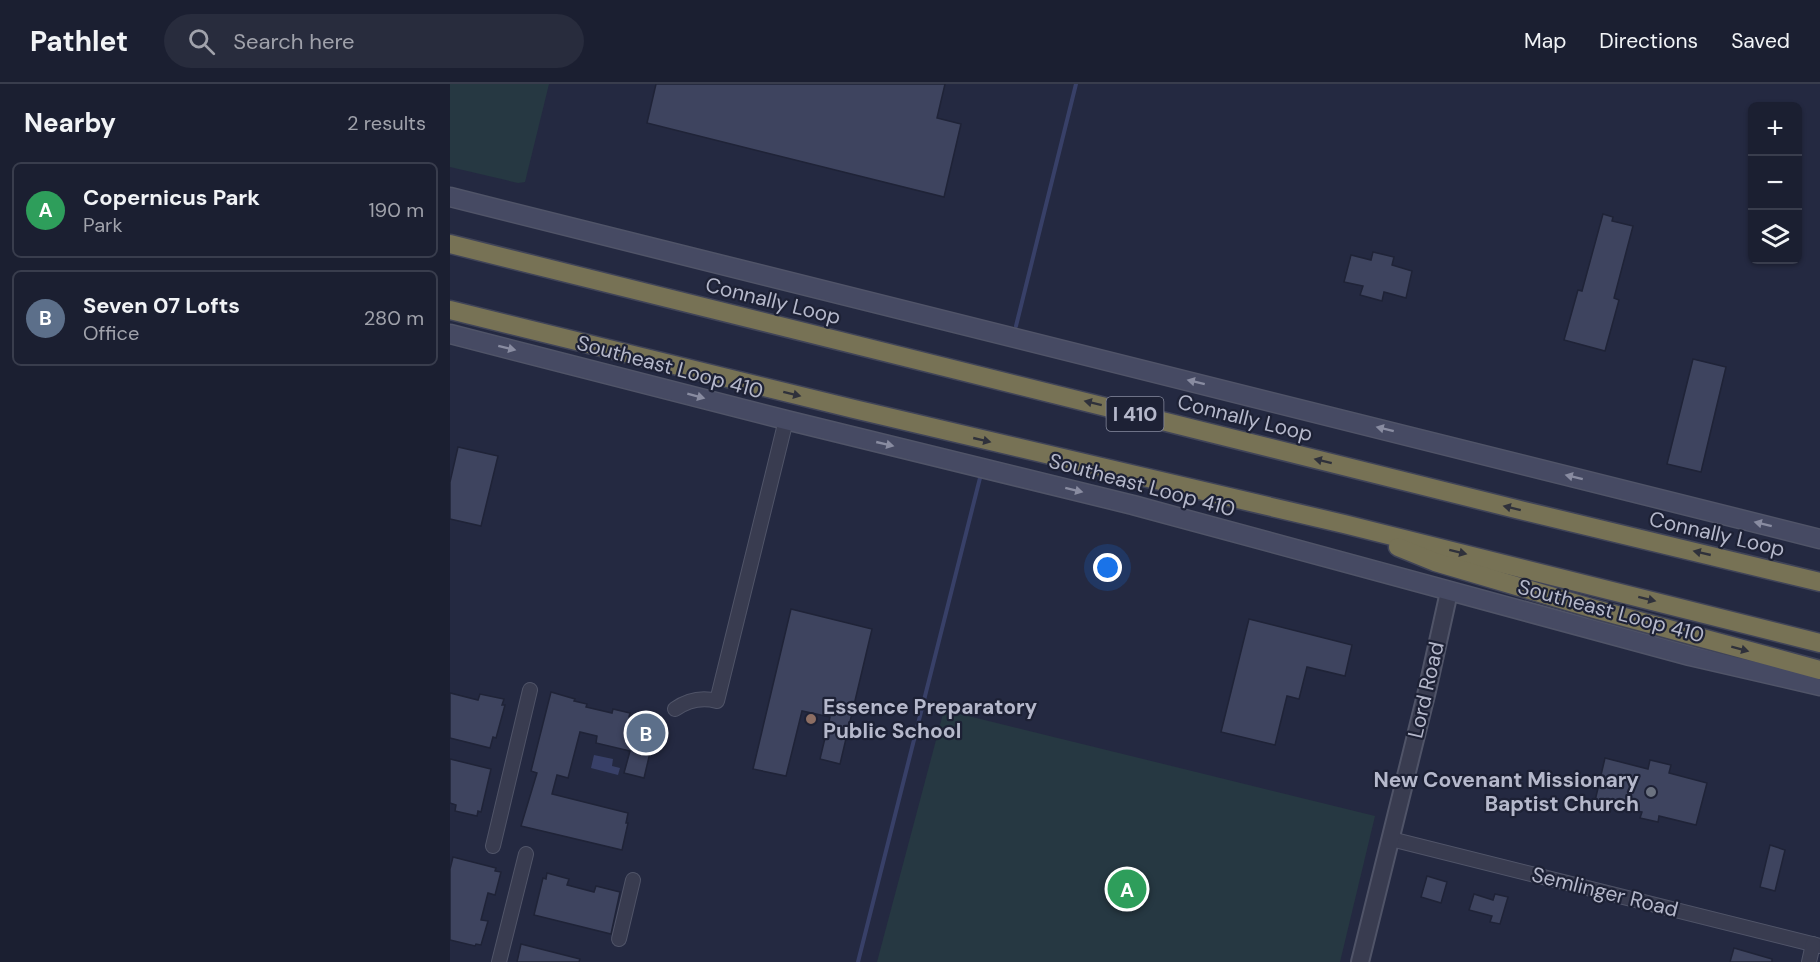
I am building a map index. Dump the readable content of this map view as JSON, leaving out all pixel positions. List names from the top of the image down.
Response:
{
  "streets": {
    "highway": ["Connally Loop", "I 410"],
    "main road": ["Southeast Loop 410"],
    "street": ["Lord Road", "Semlinger Road"]
  },
  "crossings": [
    ["Southeast Loop 410", "Lord Road"],
    ["Lord Road", "Semlinger Road"]
  ],
  "places": ["Essence Preparatory Public School", "New Covenant Missionary Baptist Church"],
  "page": {
    "header": "Pathlet",
    "search": "Search here",
    "nav": ["Map", "Directions", "Saved"],
    "heading": ["Nearby", "2 results"],
    "map_buttons": ["+", "−"],
    "list": [
      {
        "mark": "A",
        "name": "Copernicus Park",
        "note": "Park",
        "value": "190 m"
      },
      {
        "mark": "B",
        "name": "Seven 07 Lofts",
        "note": "Office",
        "value": "280 m"
      }
    ],
    "pins": ["B", "A"]
  }
}
